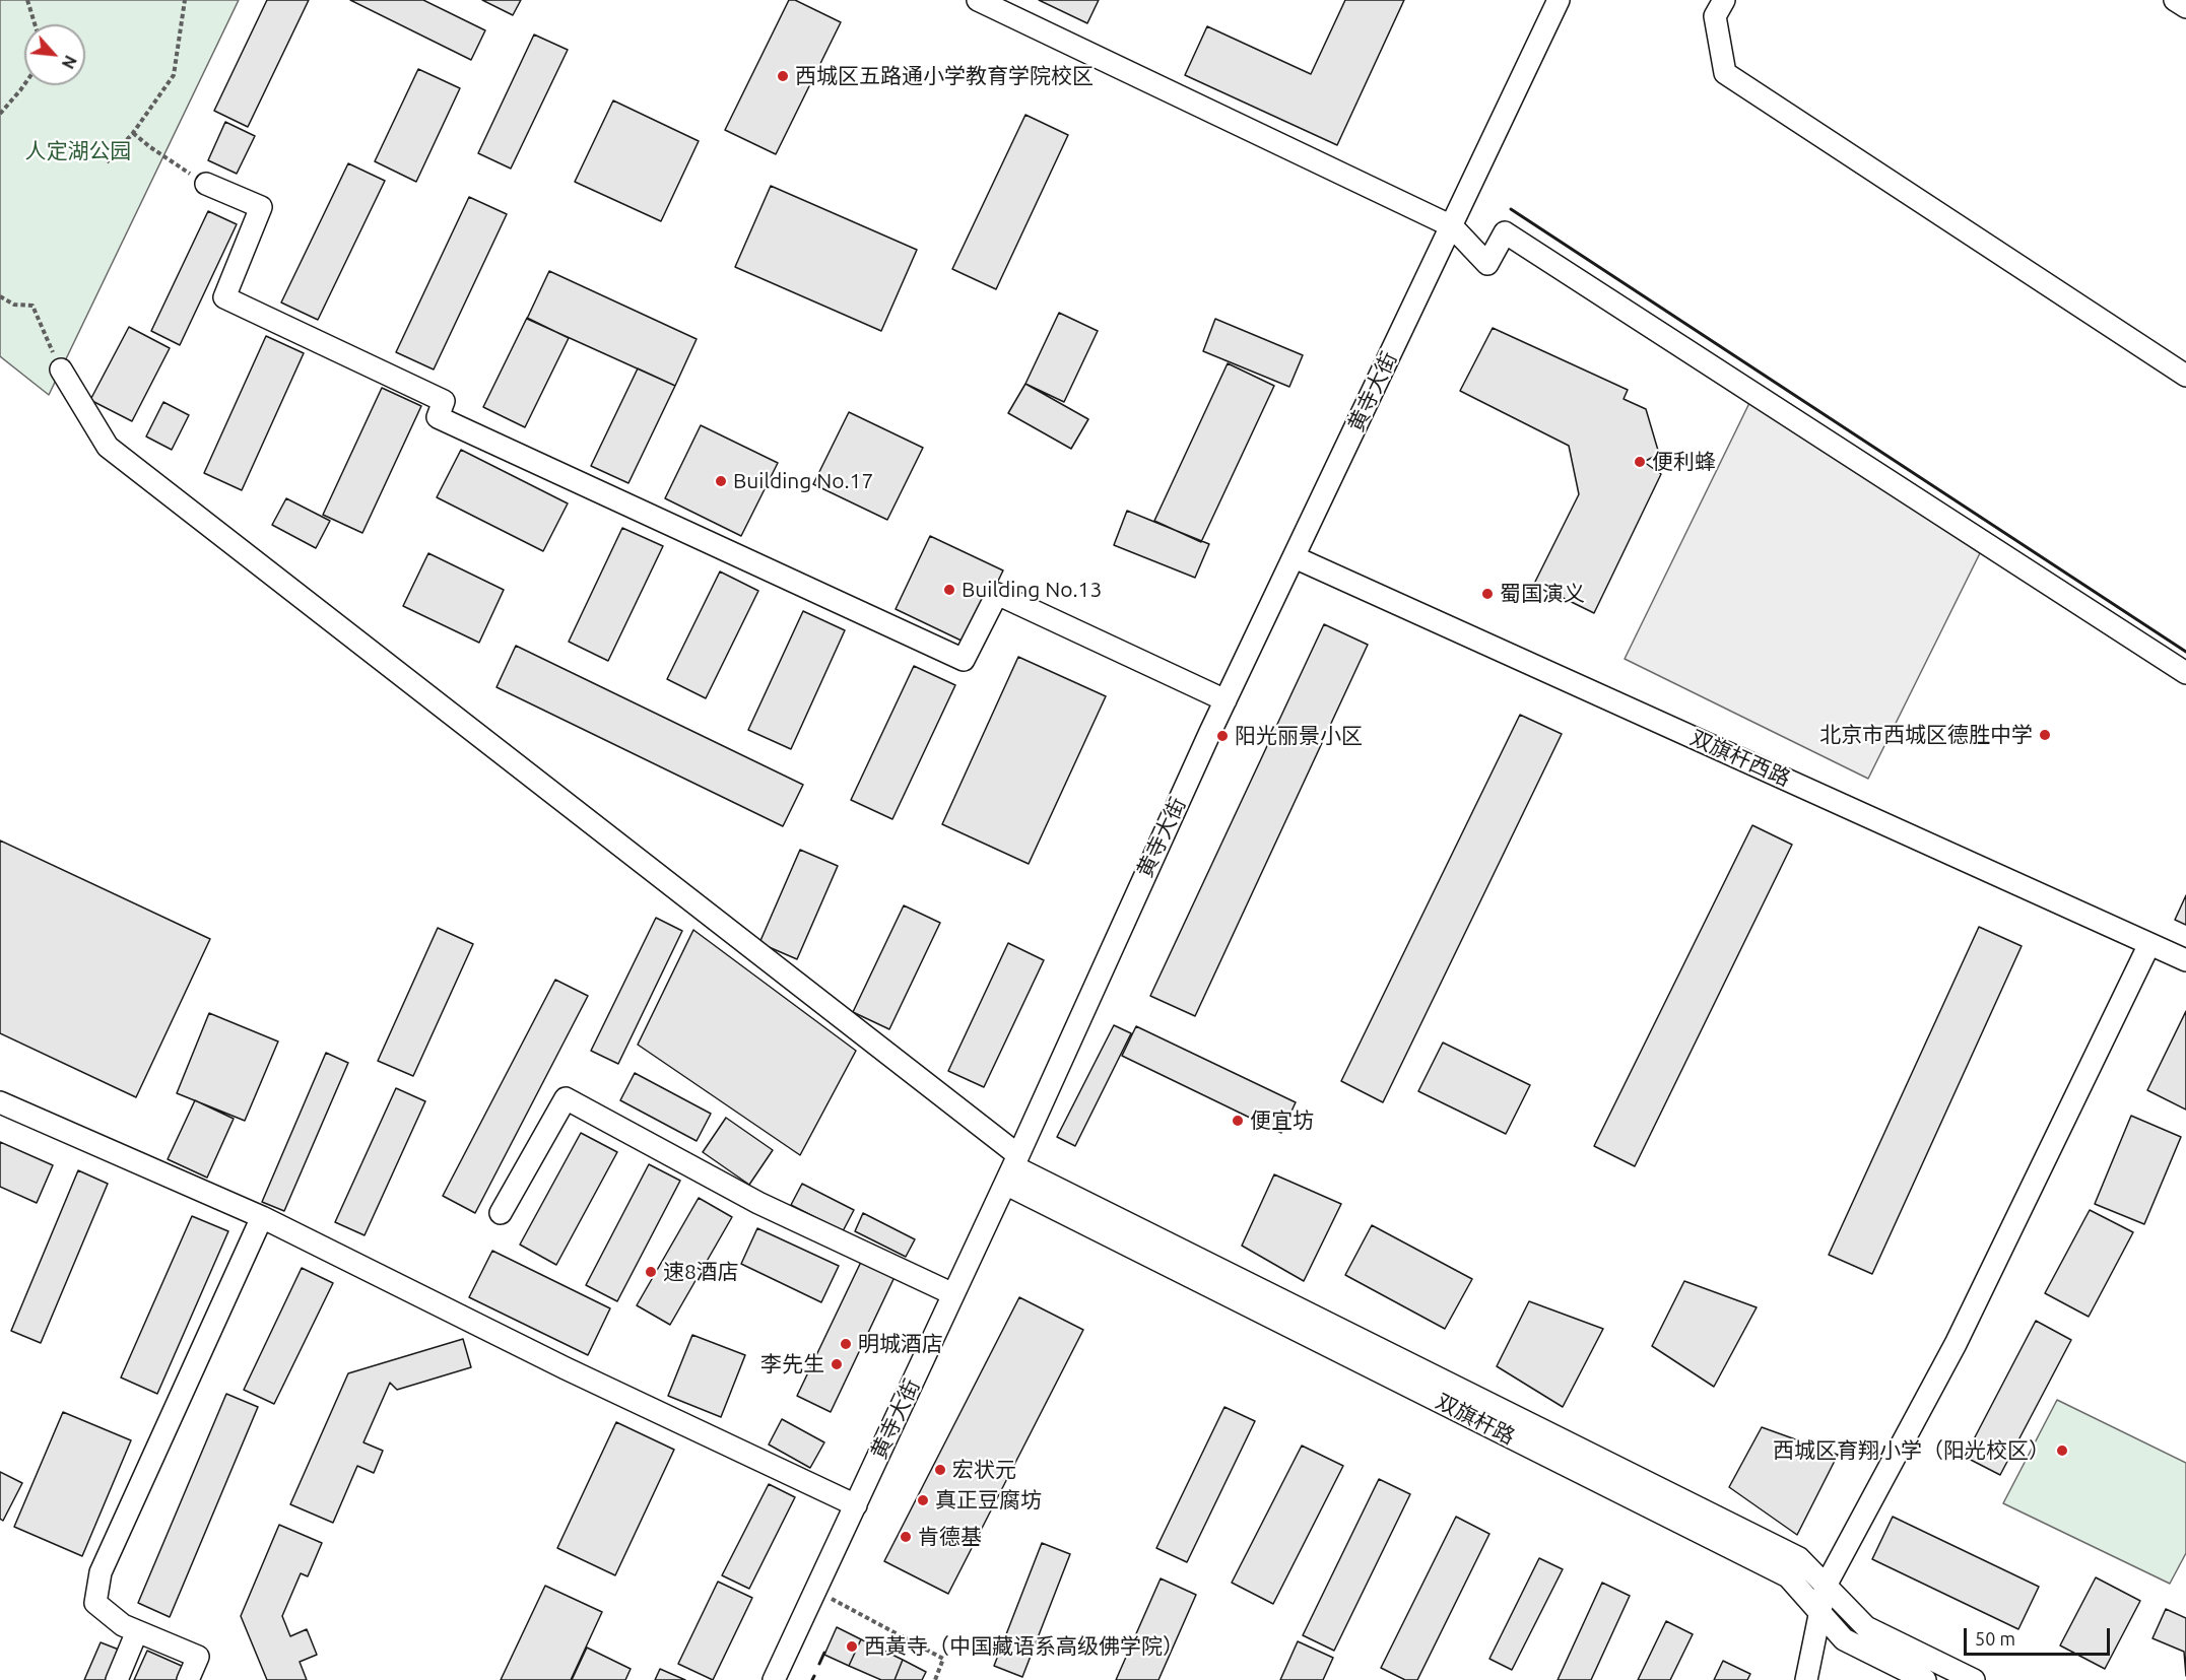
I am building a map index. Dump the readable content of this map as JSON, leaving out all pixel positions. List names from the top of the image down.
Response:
{
  "streets": {
    "street": ["黄寺大街", "双旗杆西路", "双旗杆路"]
  },
  "crossings": [
    ["黄寺大街", "双旗杆西路"],
    ["黄寺大街", "双旗杆路"]
  ],
  "parks": ["人定湖公园"],
  "places": [
    "西城区五路通小学教育学院校区",
    "便利蜂",
    "Building No.17",
    "Building No.13",
    "蜀国演义",
    "北京市西城区德胜中学",
    "阳光丽景小区",
    "便宜坊",
    "速8酒店",
    "明城酒店",
    "李先生",
    "西城区育翔小学（阳光校区）",
    "宏状元",
    "真正豆腐坊",
    "肯德基",
    "西黃寺（中国藏语系高级佛学院）"
  ],
  "scale_bar": "50 m",
  "north": "bottom right"
}
